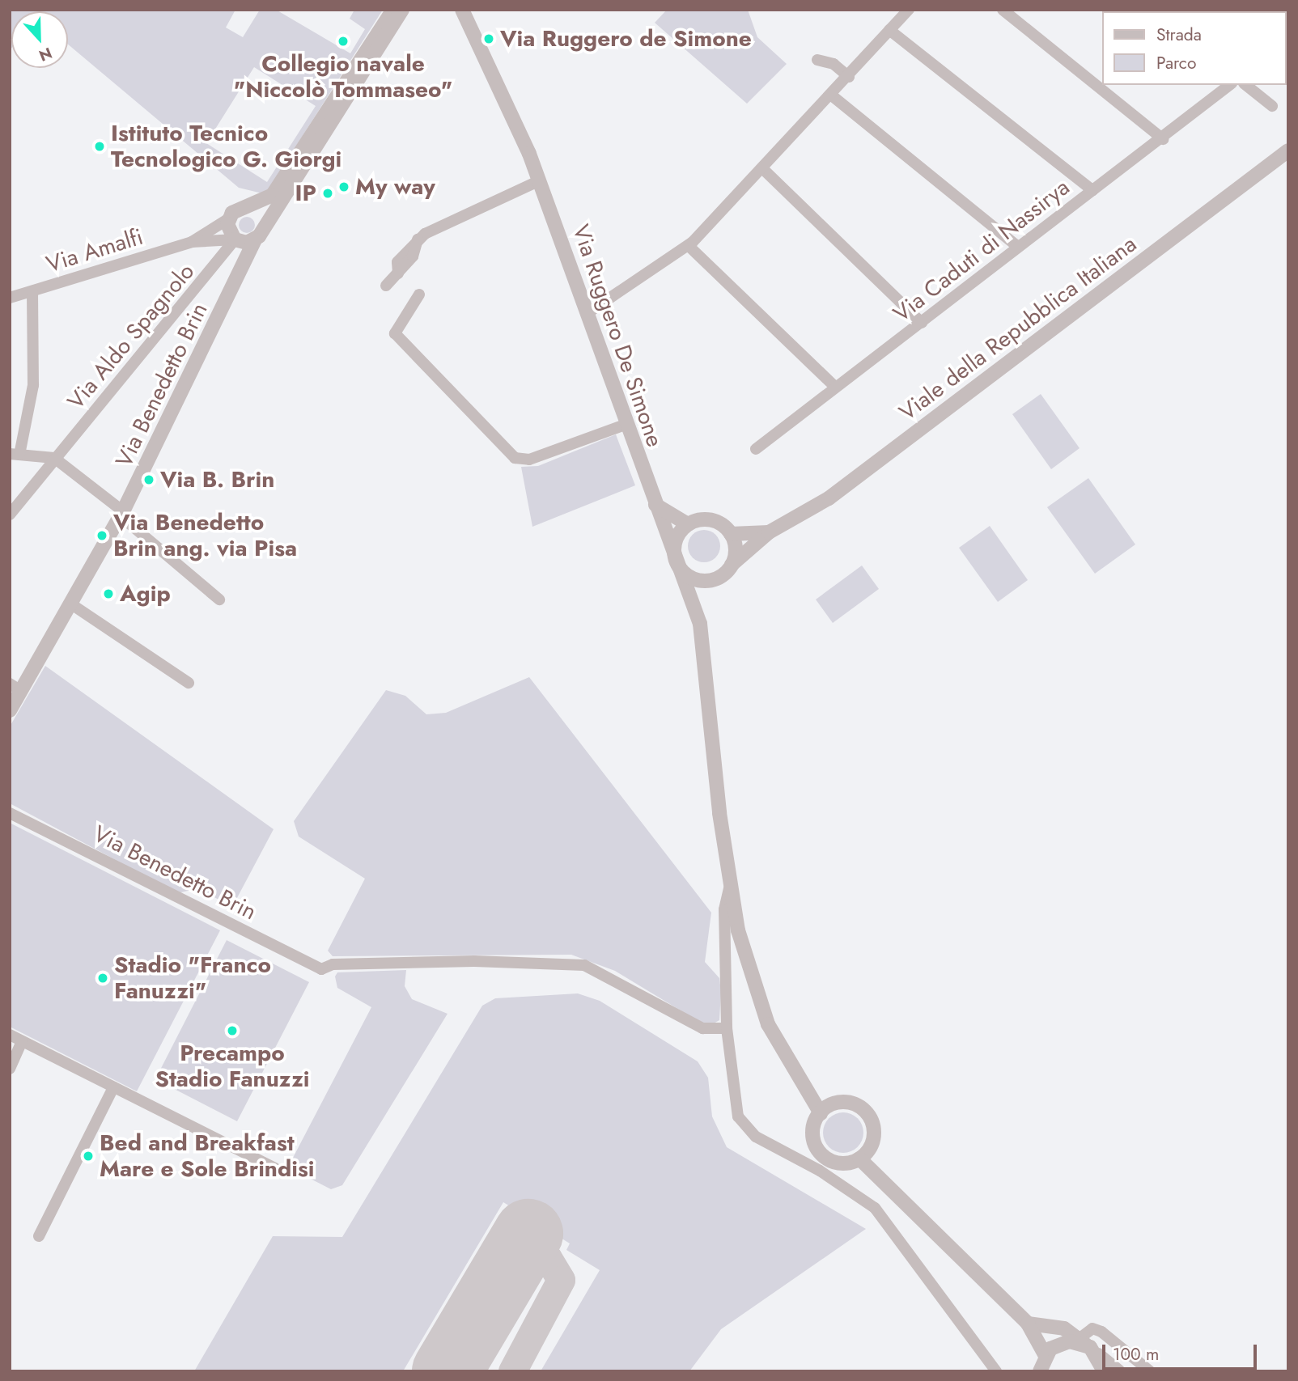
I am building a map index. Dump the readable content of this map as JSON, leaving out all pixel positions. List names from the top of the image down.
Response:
{
  "streets": {
    "street": [
      "Via Amalfi",
      "Via Caduti di Nassirya",
      "Viale della Repubblica Italiana",
      "Via Ruggero De Simone",
      "Via Aldo Spagnolo",
      "Via Benedetto Brin"
    ]
  },
  "crossings": [
    ["Via Amalfi", "Via Aldo Spagnolo"],
    ["Via Amalfi", "Via Benedetto Brin"],
    ["Viale della Repubblica Italiana", "Via Ruggero De Simone"],
    ["Via Aldo Spagnolo", "Via Benedetto Brin"]
  ],
  "places": [
    "Via Ruggero de Simone",
    "Collegio navale \"Niccolò Tommaseo\"",
    "Istituto Tecnico Tecnologico G. Giorgi",
    "My way",
    "IP",
    "Via B. Brin",
    "Via Benedetto Brin ang. via Pisa",
    "Agip",
    "Stadio \"Franco Fanuzzi\"",
    "Precampo Stadio Fanuzzi",
    "Bed and Breakfast Mare e Sole Brindisi"
  ],
  "legend": ["Strada", "Parco"],
  "scale_bar": "100 m",
  "north": "bottom"
}
